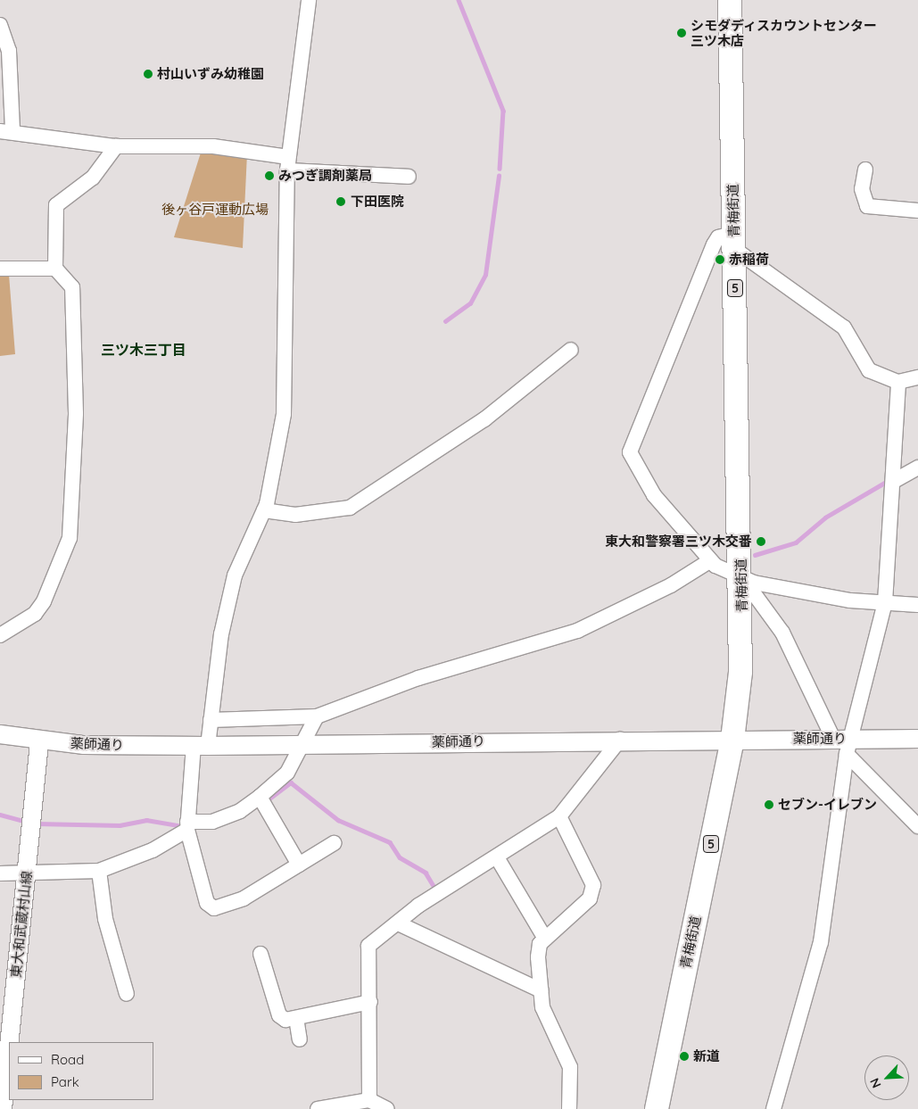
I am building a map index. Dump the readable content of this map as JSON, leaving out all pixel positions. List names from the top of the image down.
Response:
{
  "streets": {
    "main road": ["青梅街道", "5"],
    "street": ["薬師通り", "東大和武蔵村山線"]
  },
  "crossings": [
    ["青梅街道", "薬師通り"],
    ["薬師通り", "東大和武蔵村山線"]
  ],
  "districts": ["三ツ木三丁目"],
  "parks": ["後ヶ谷戸運動広場"],
  "places": [
    "シモダディスカウントセンター 三ツ木店",
    "村山いずみ幼稚園",
    "みつぎ調剤薬局",
    "下田医院",
    "赤稲荷",
    "東大和警察署三ツ木交番",
    "セブン-イレブン",
    "新道"
  ],
  "legend": ["Road", "Park"],
  "north": "bottom left"
}
